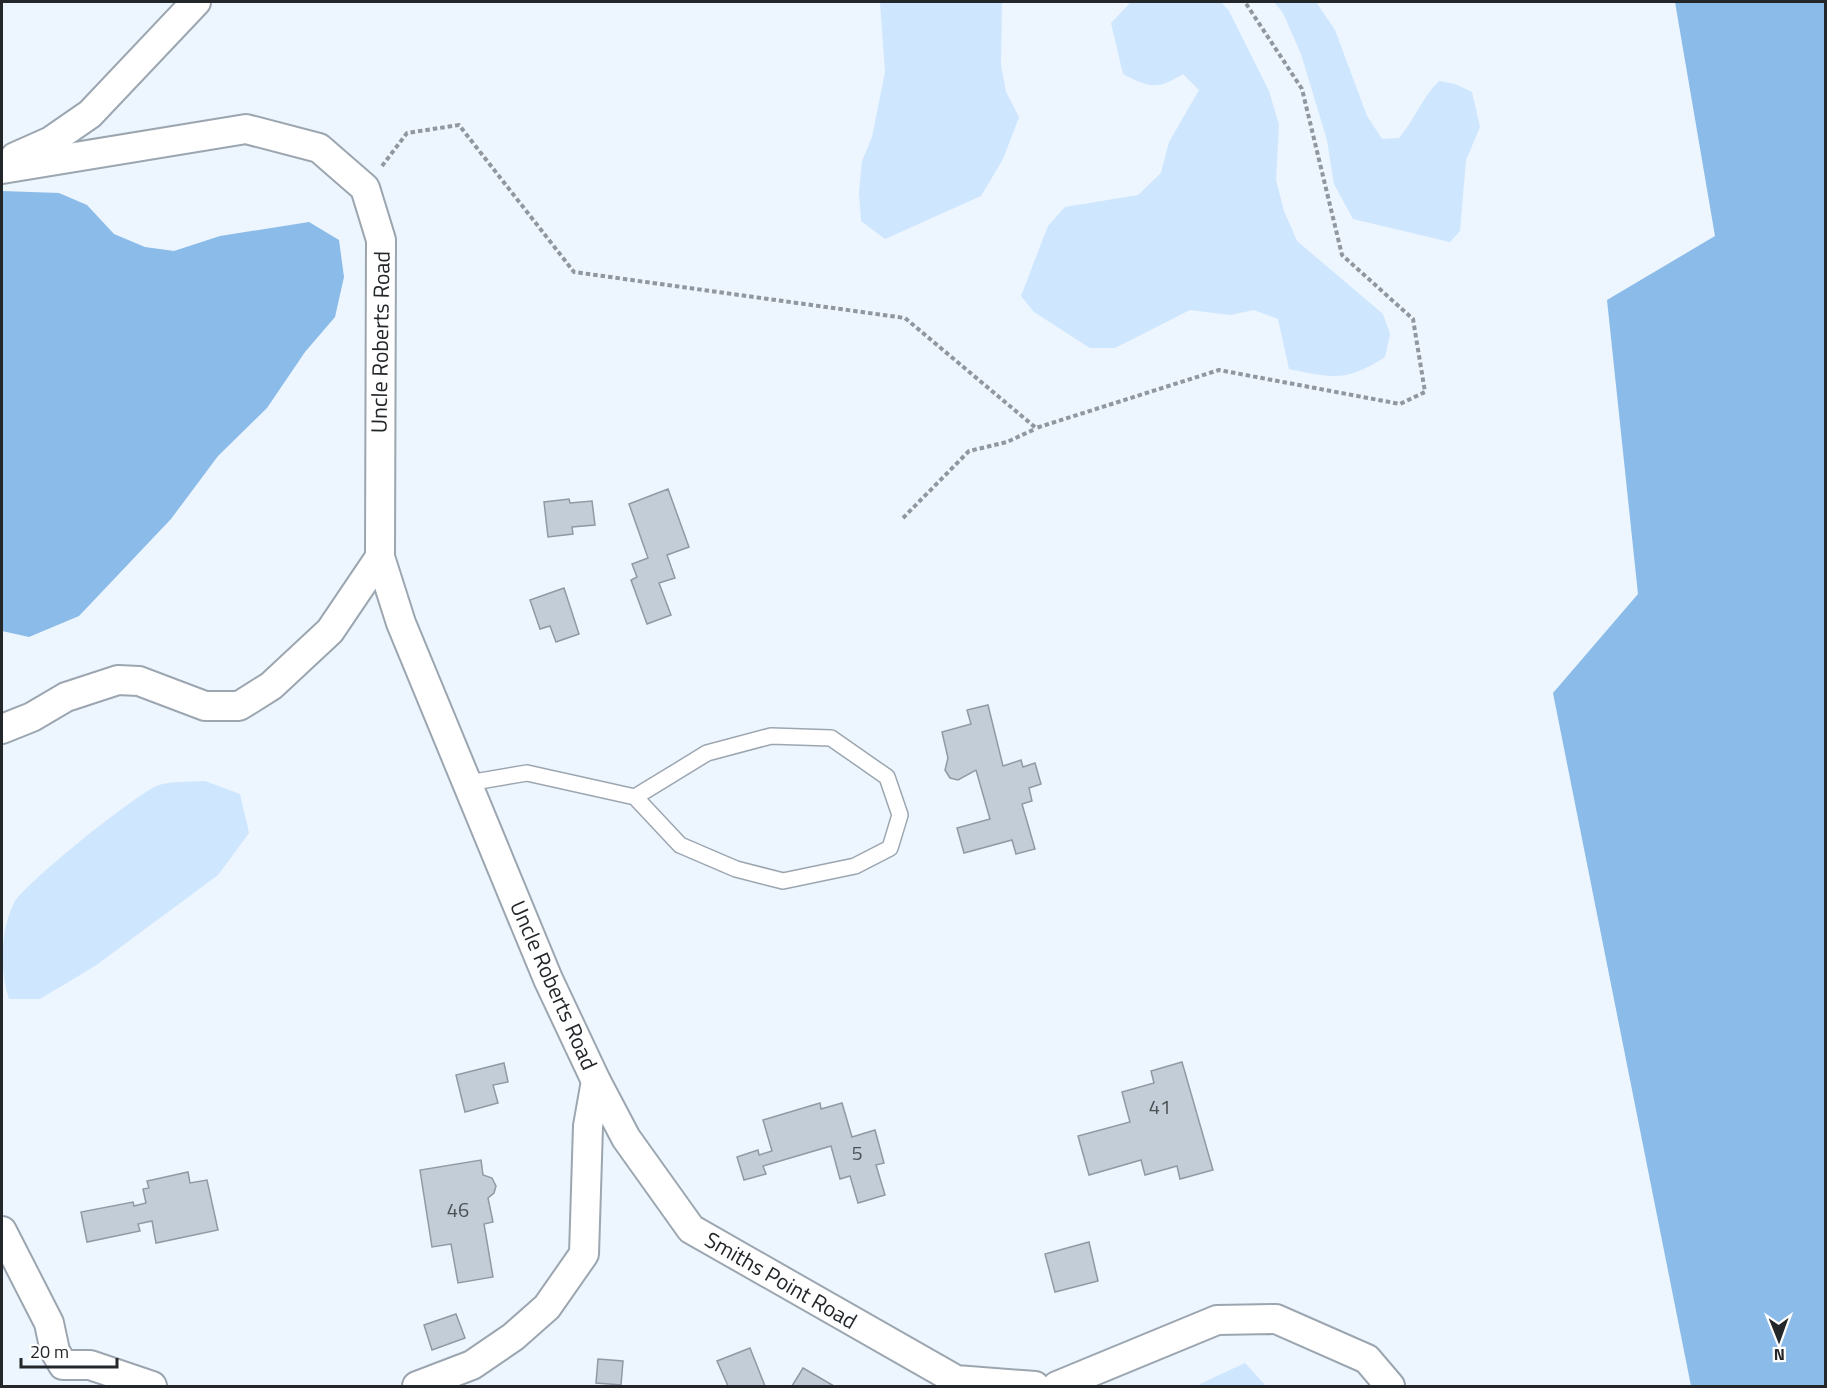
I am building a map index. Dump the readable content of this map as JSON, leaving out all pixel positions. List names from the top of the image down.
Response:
{
  "streets": {
    "street": ["Uncle Roberts Road", "Smiths Point Road"]
  },
  "crossings": [
    ["Uncle Roberts Road", "Smiths Point Road"]
  ],
  "house_numbers": ["41", "5", "46"],
  "scale_bar": "20 m",
  "north": "bottom"
}
